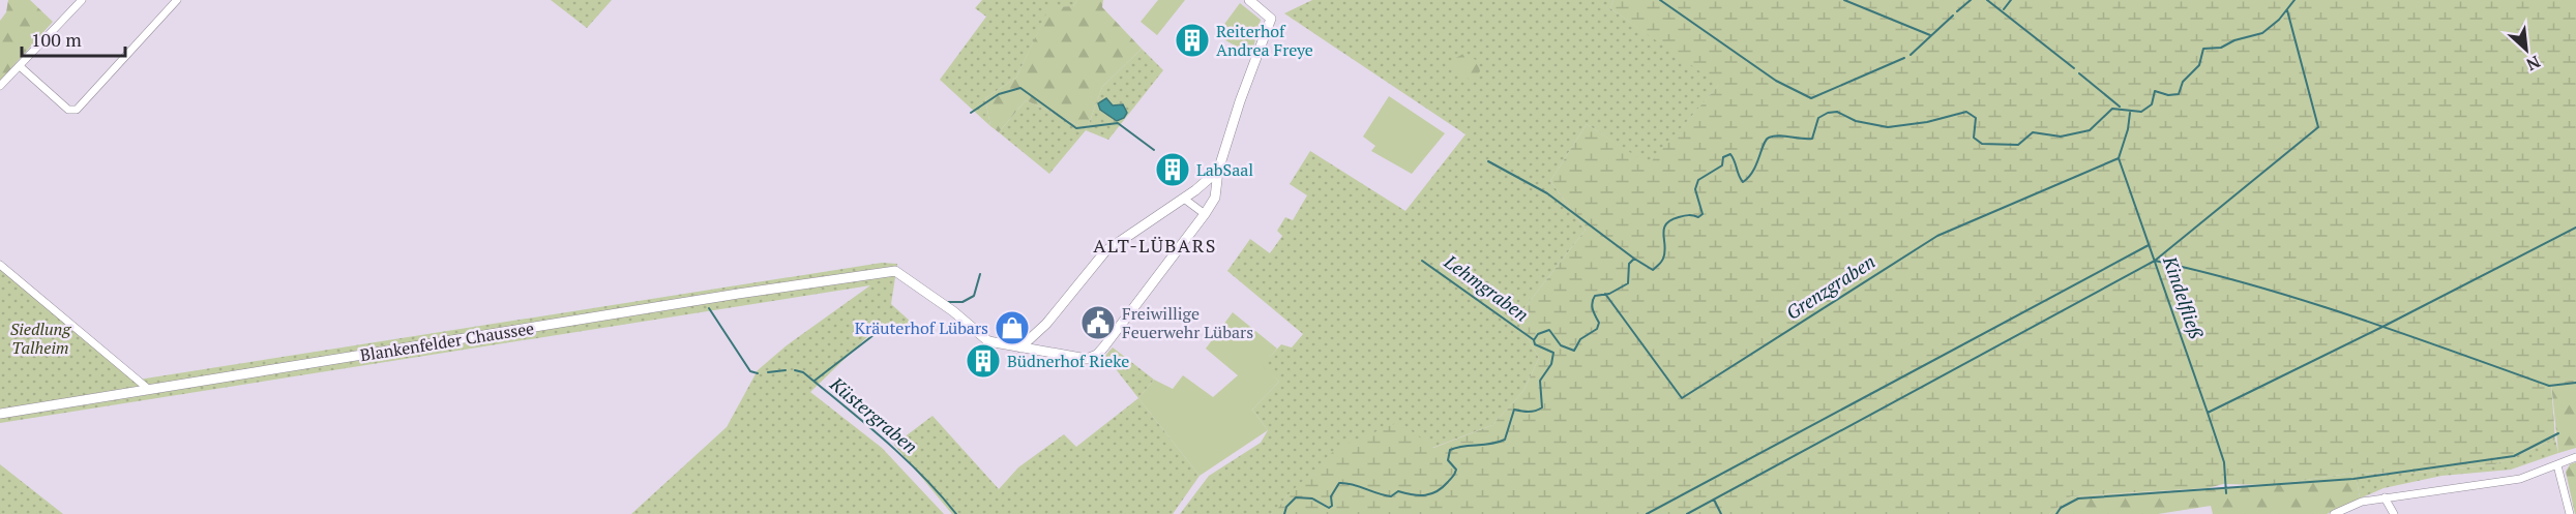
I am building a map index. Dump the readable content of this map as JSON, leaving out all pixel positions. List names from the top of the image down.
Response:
{
  "streets": {
    "street": ["Blankenfelder Chaussee"]
  },
  "districts": ["ALT-LÜBARS"],
  "water": [
    "Grenzgraben",
    "Lehmgraben",
    "Kindelfließ",
    "Küstergraben"
  ],
  "parks": ["Siedlung Talheim"],
  "places": {
    "building": ["Reiterhof Andrea Freye", "LabSaal", "Büdnerhof Rieke"],
    "public building": ["Freiwillige Feuerwehr Lübars"],
    "shop": ["Kräuterhof Lübars"]
  },
  "scale_bar": "100 m",
  "north": "bottom right"
}
